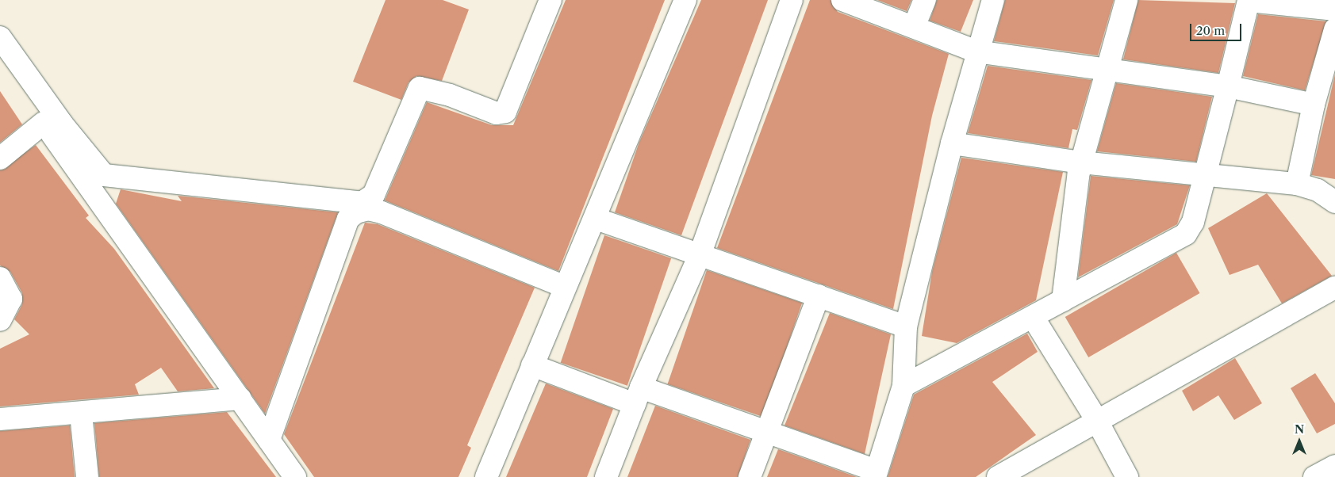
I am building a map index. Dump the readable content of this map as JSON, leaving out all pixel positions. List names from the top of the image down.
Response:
{
  "scale_bar": "20 m",
  "north": "top"
}
